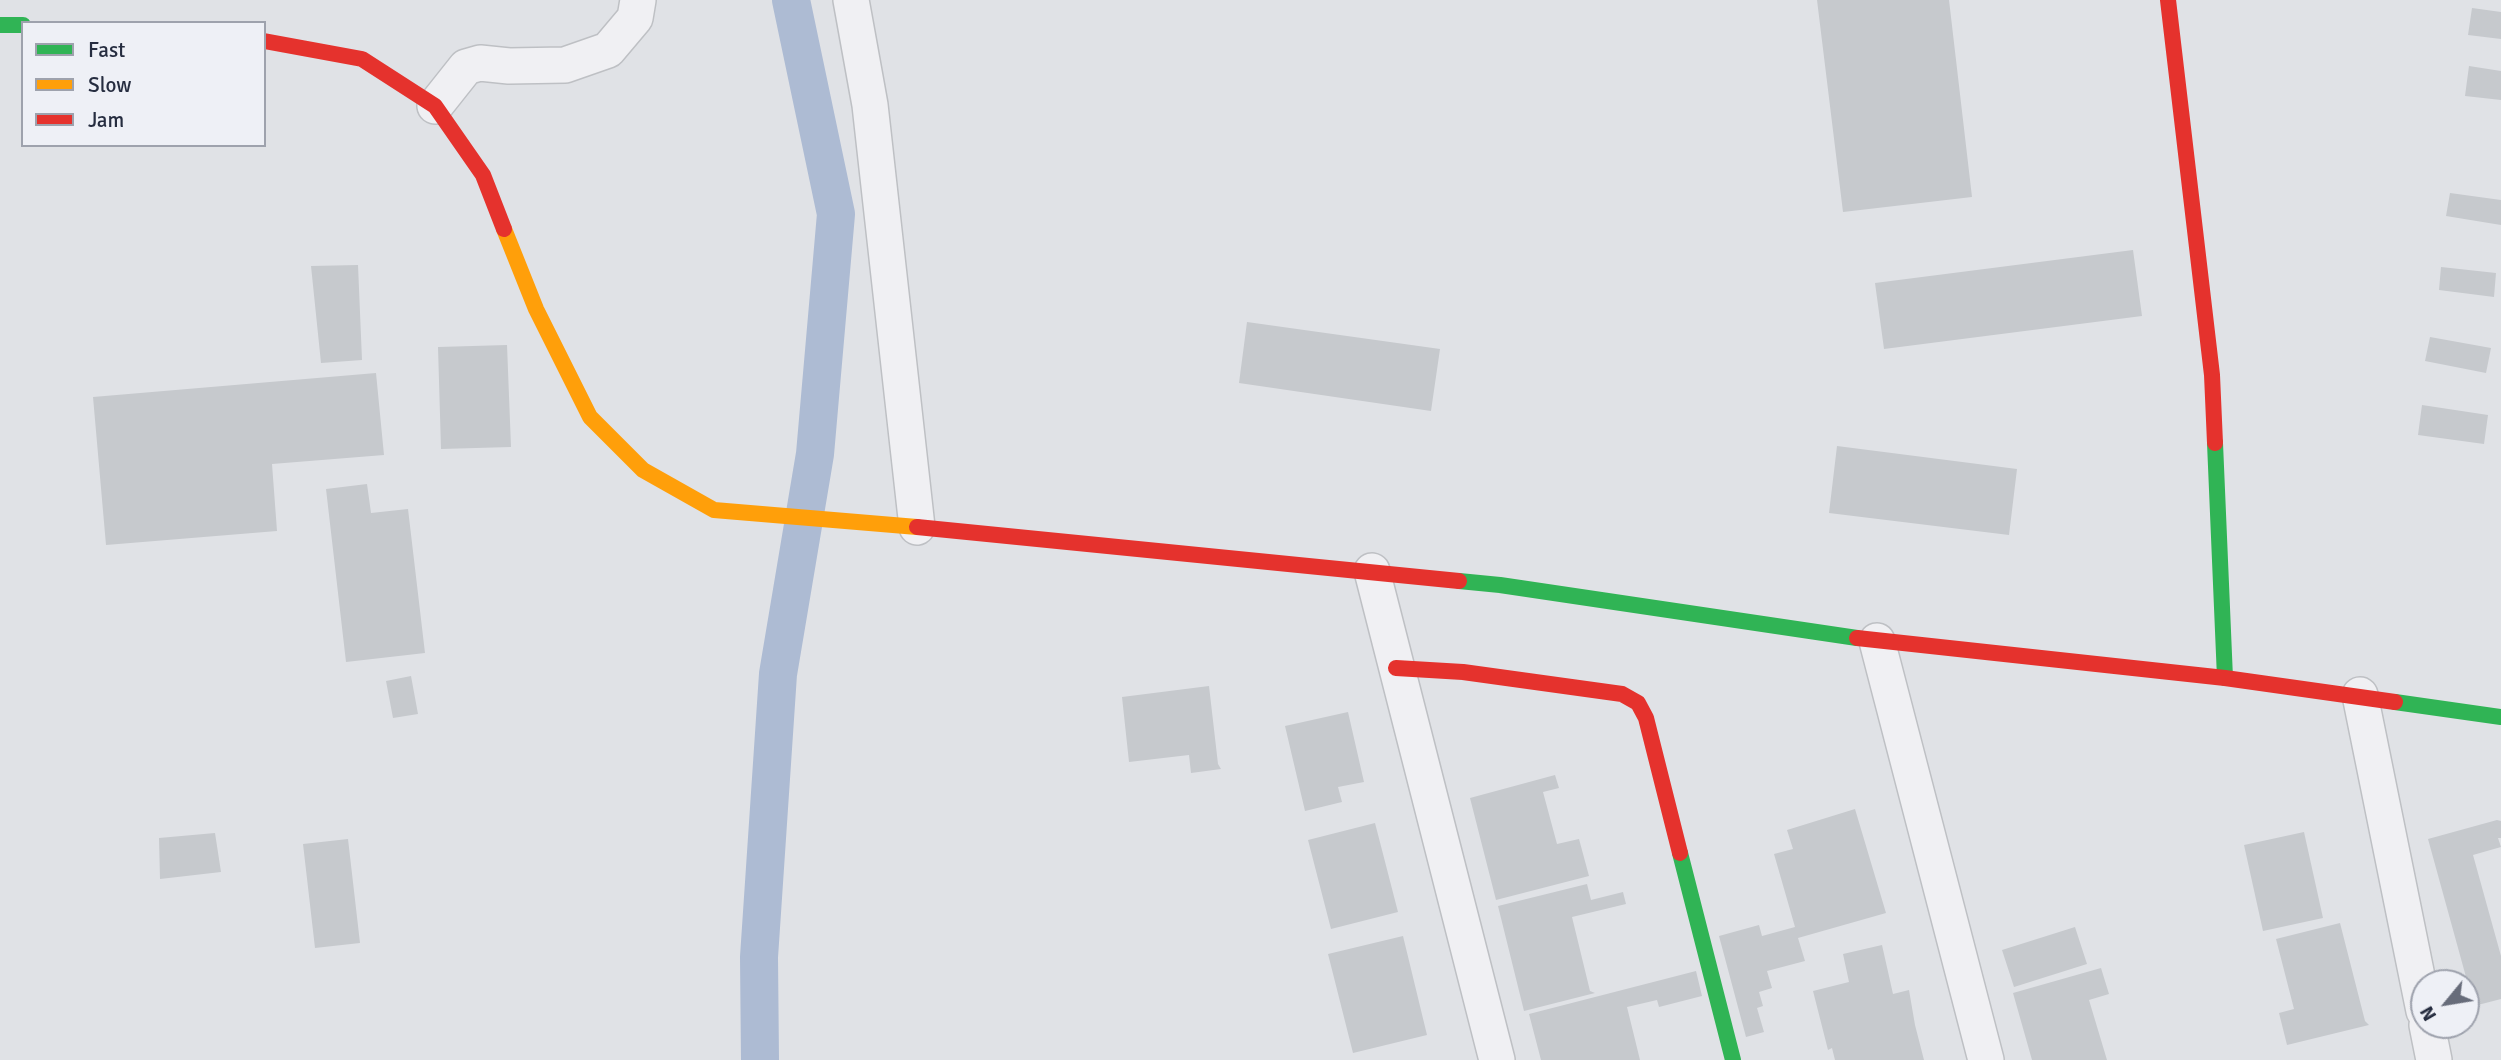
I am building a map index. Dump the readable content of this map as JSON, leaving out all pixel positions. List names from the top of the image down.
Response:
{
  "legend": ["Fast", "Slow", "Jam"],
  "north": "bottom left"
}
